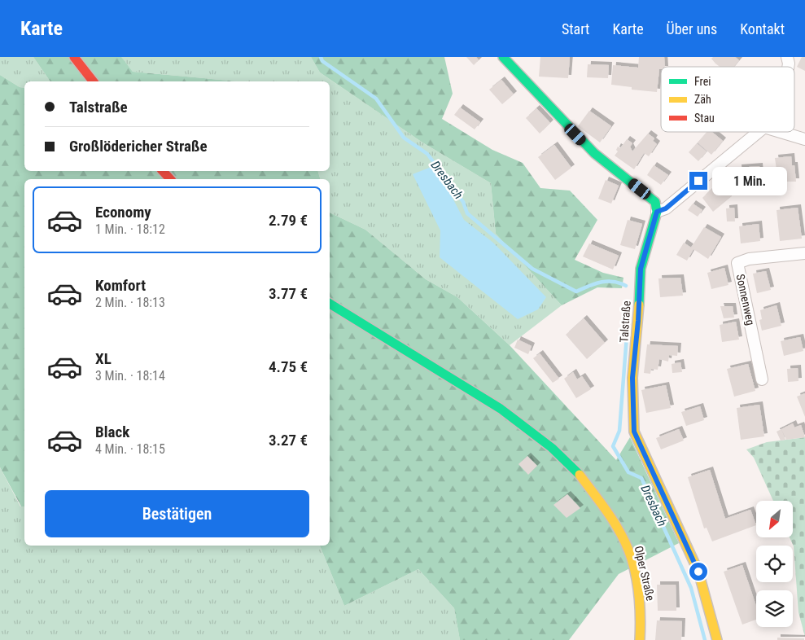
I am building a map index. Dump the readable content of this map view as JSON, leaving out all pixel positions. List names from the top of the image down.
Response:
{
  "streets": {
    "street": ["Sonnenweg", "Talstraße", "Olper Straße"]
  },
  "water": ["Dresbach"],
  "legend": ["Frei", "Zäh", "Stau"],
  "north": "bottom left",
  "page": {
    "header": "Karte",
    "nav": [
      "Start",
      "Karte",
      "Über uns",
      "Kontakt"
    ],
    "banner": ["Talstraße", "Großlödericher Straße"],
    "bubble": "1 Min.",
    "list": [
      {
        "name": "Economy",
        "note": "1 Min. · 18:12",
        "value": "2.79 €"
      },
      {
        "name": "Komfort",
        "note": "2 Min. · 18:13",
        "value": "3.77 €"
      },
      {
        "name": "XL",
        "note": "3 Min. · 18:14",
        "value": "4.75 €"
      },
      {
        "name": "Black",
        "note": "4 Min. · 18:15",
        "value": "3.27 €"
      }
    ],
    "buttons": "Bestätigen"
  }
}
